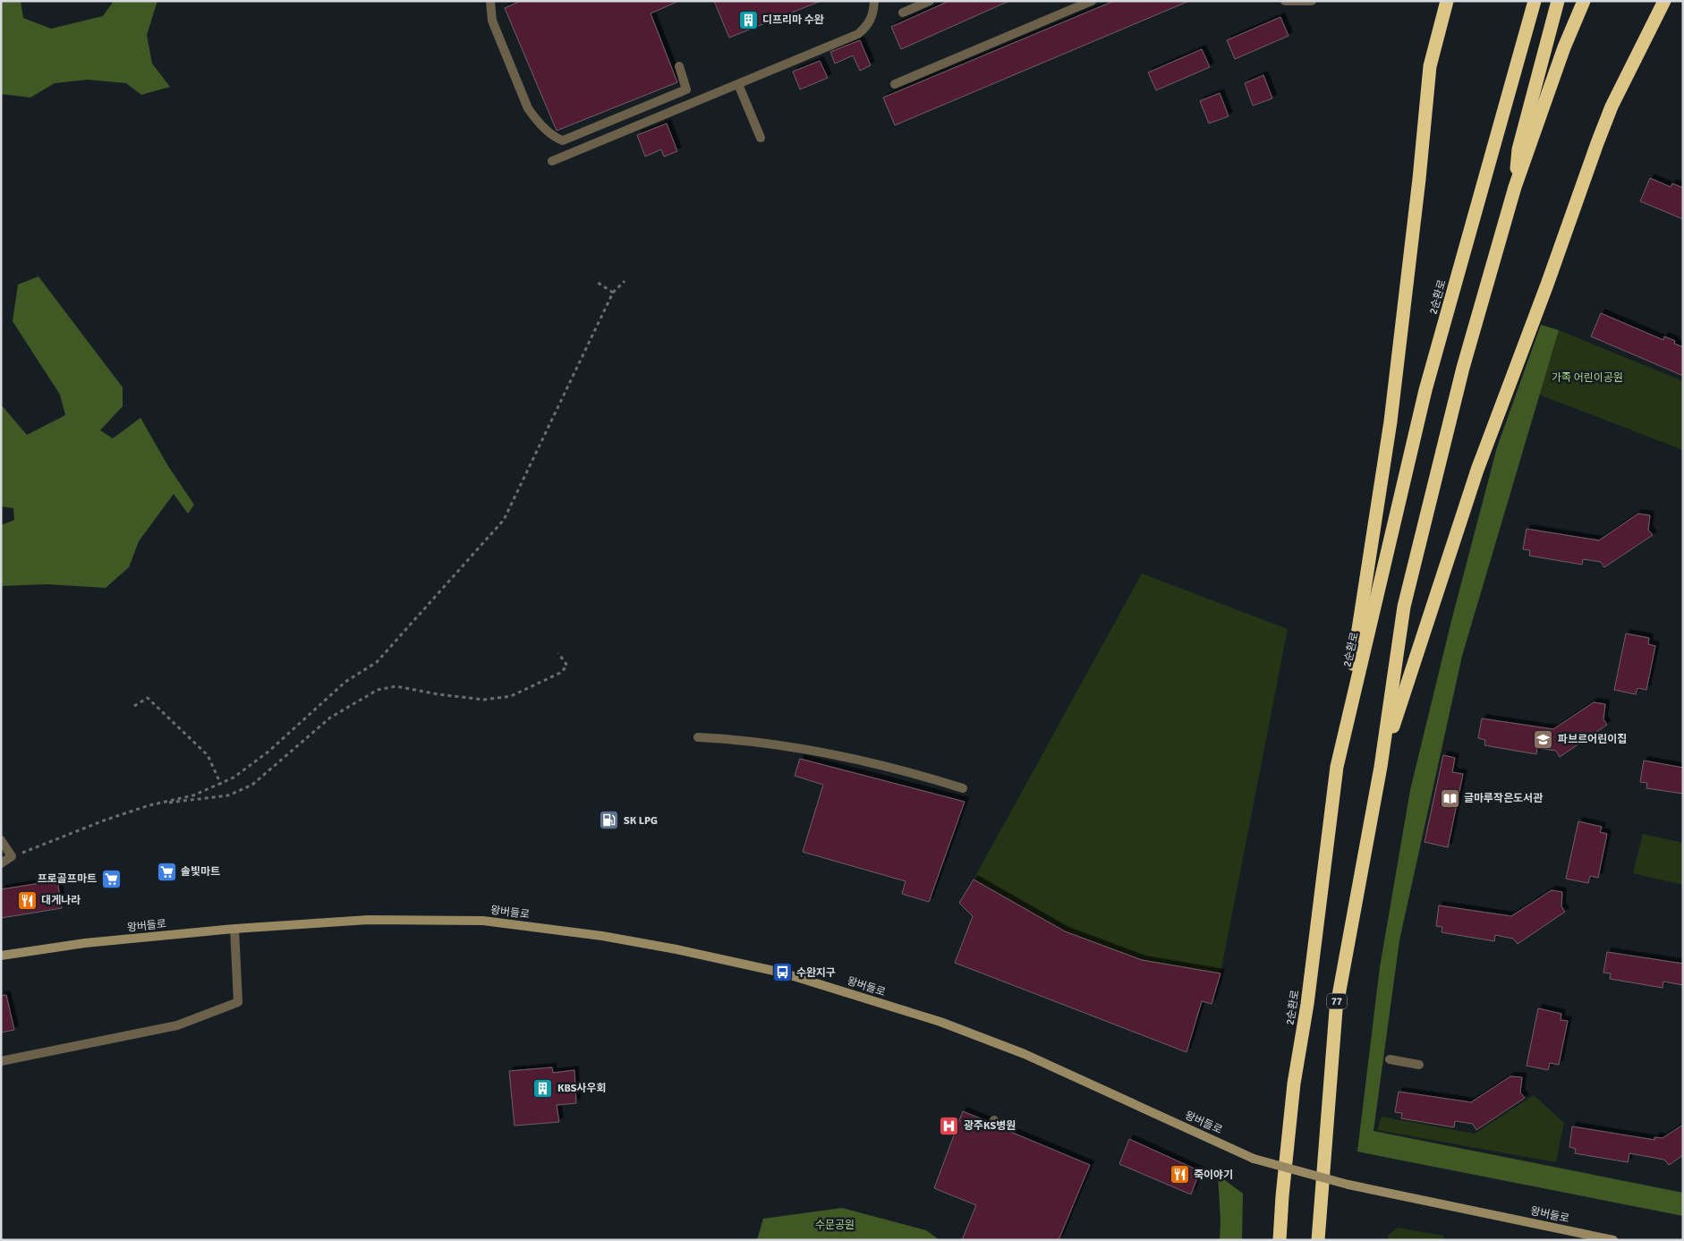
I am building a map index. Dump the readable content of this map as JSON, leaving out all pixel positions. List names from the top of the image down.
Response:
{
  "streets": {
    "highway": ["2순환로", "77"],
    "main road": ["왕버들로"]
  },
  "parks": ["가족 어린이공원", "수문공원"],
  "places": {
    "building": ["디프리마 수완", "KBS사우회"],
    "school or university": ["파브르어린이집"],
    "library": ["글마루작은도서관"],
    "fuel station": ["SK LPG"],
    "supermarket": ["솔빛마트", "프로골프마트"],
    "restaurant": ["대게나라", "죽이야기"],
    "bus stop": ["수완지구"],
    "hospital": ["광주KS병원"]
  }
}
